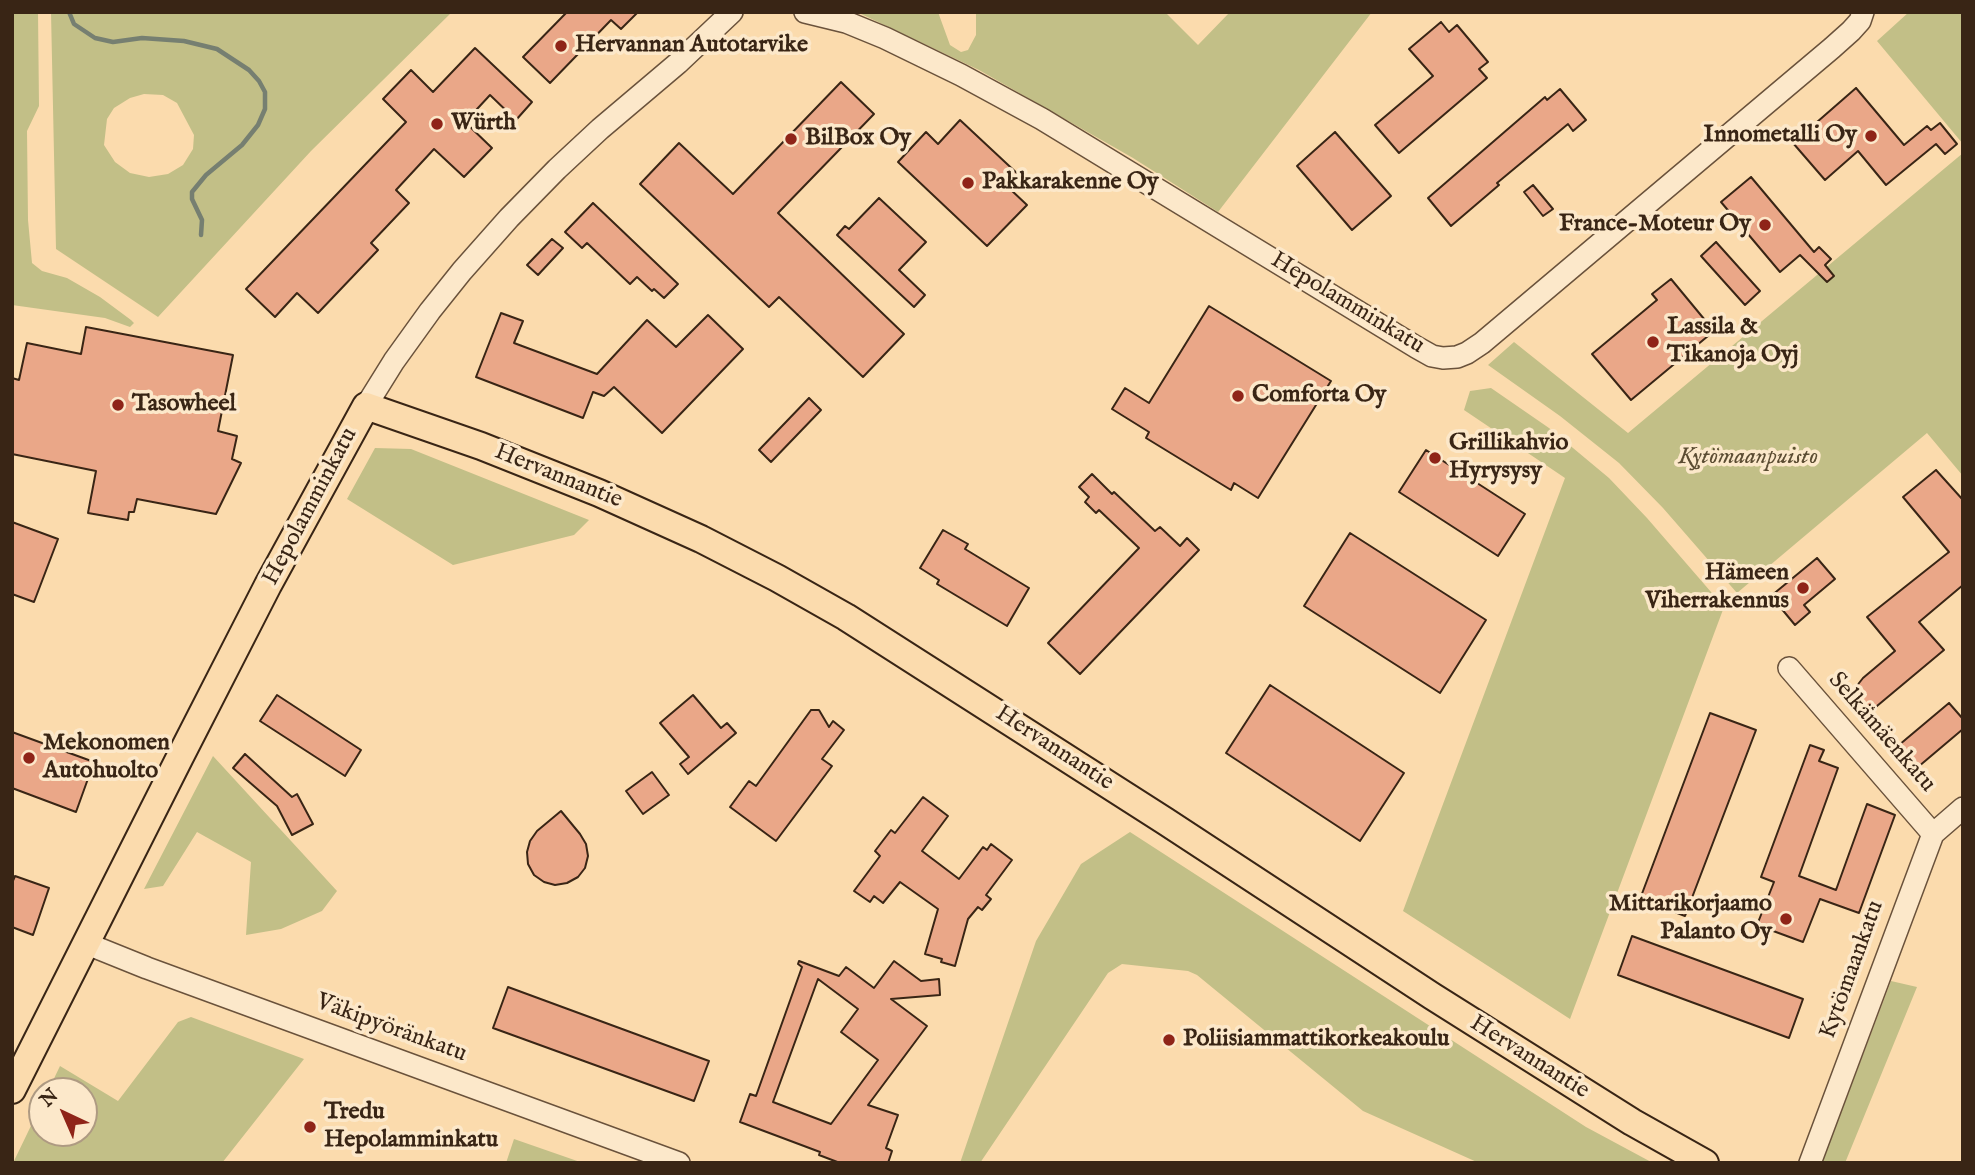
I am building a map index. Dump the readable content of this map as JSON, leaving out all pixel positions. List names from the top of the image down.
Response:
{
  "streets": {
    "main road": ["Hepolamminkatu", "Hervannantie"],
    "street": ["Selkämäenkatu", "Kytömaankatu", "Väkipyöränkatu"]
  },
  "crossings": [
    ["Hepolamminkatu", "Hervannantie"],
    ["Hepolamminkatu", "Väkipyöränkatu"],
    ["Selkämäenkatu", "Kytömaankatu"]
  ],
  "parks": ["Kytömaanpuisto"],
  "places": [
    "Hervannan Autotarvike",
    "Würth",
    "Innometalli Oy",
    "BilBox Oy",
    "Pakkarakenne Oy",
    "France-Moteur Oy",
    "Lassila & Tikanoja Oyj",
    "Comforta Oy",
    "Tasowheel",
    "Grillikahvio Hyrysysy",
    "Hämeen Viherrakennus",
    "Mekonomen Autohuolto",
    "Mittarikorjaamo Palanto Oy",
    "Poliisiammattikorkeakoulu",
    "Tredu Hepolamminkatu"
  ],
  "north": "top left"
}
